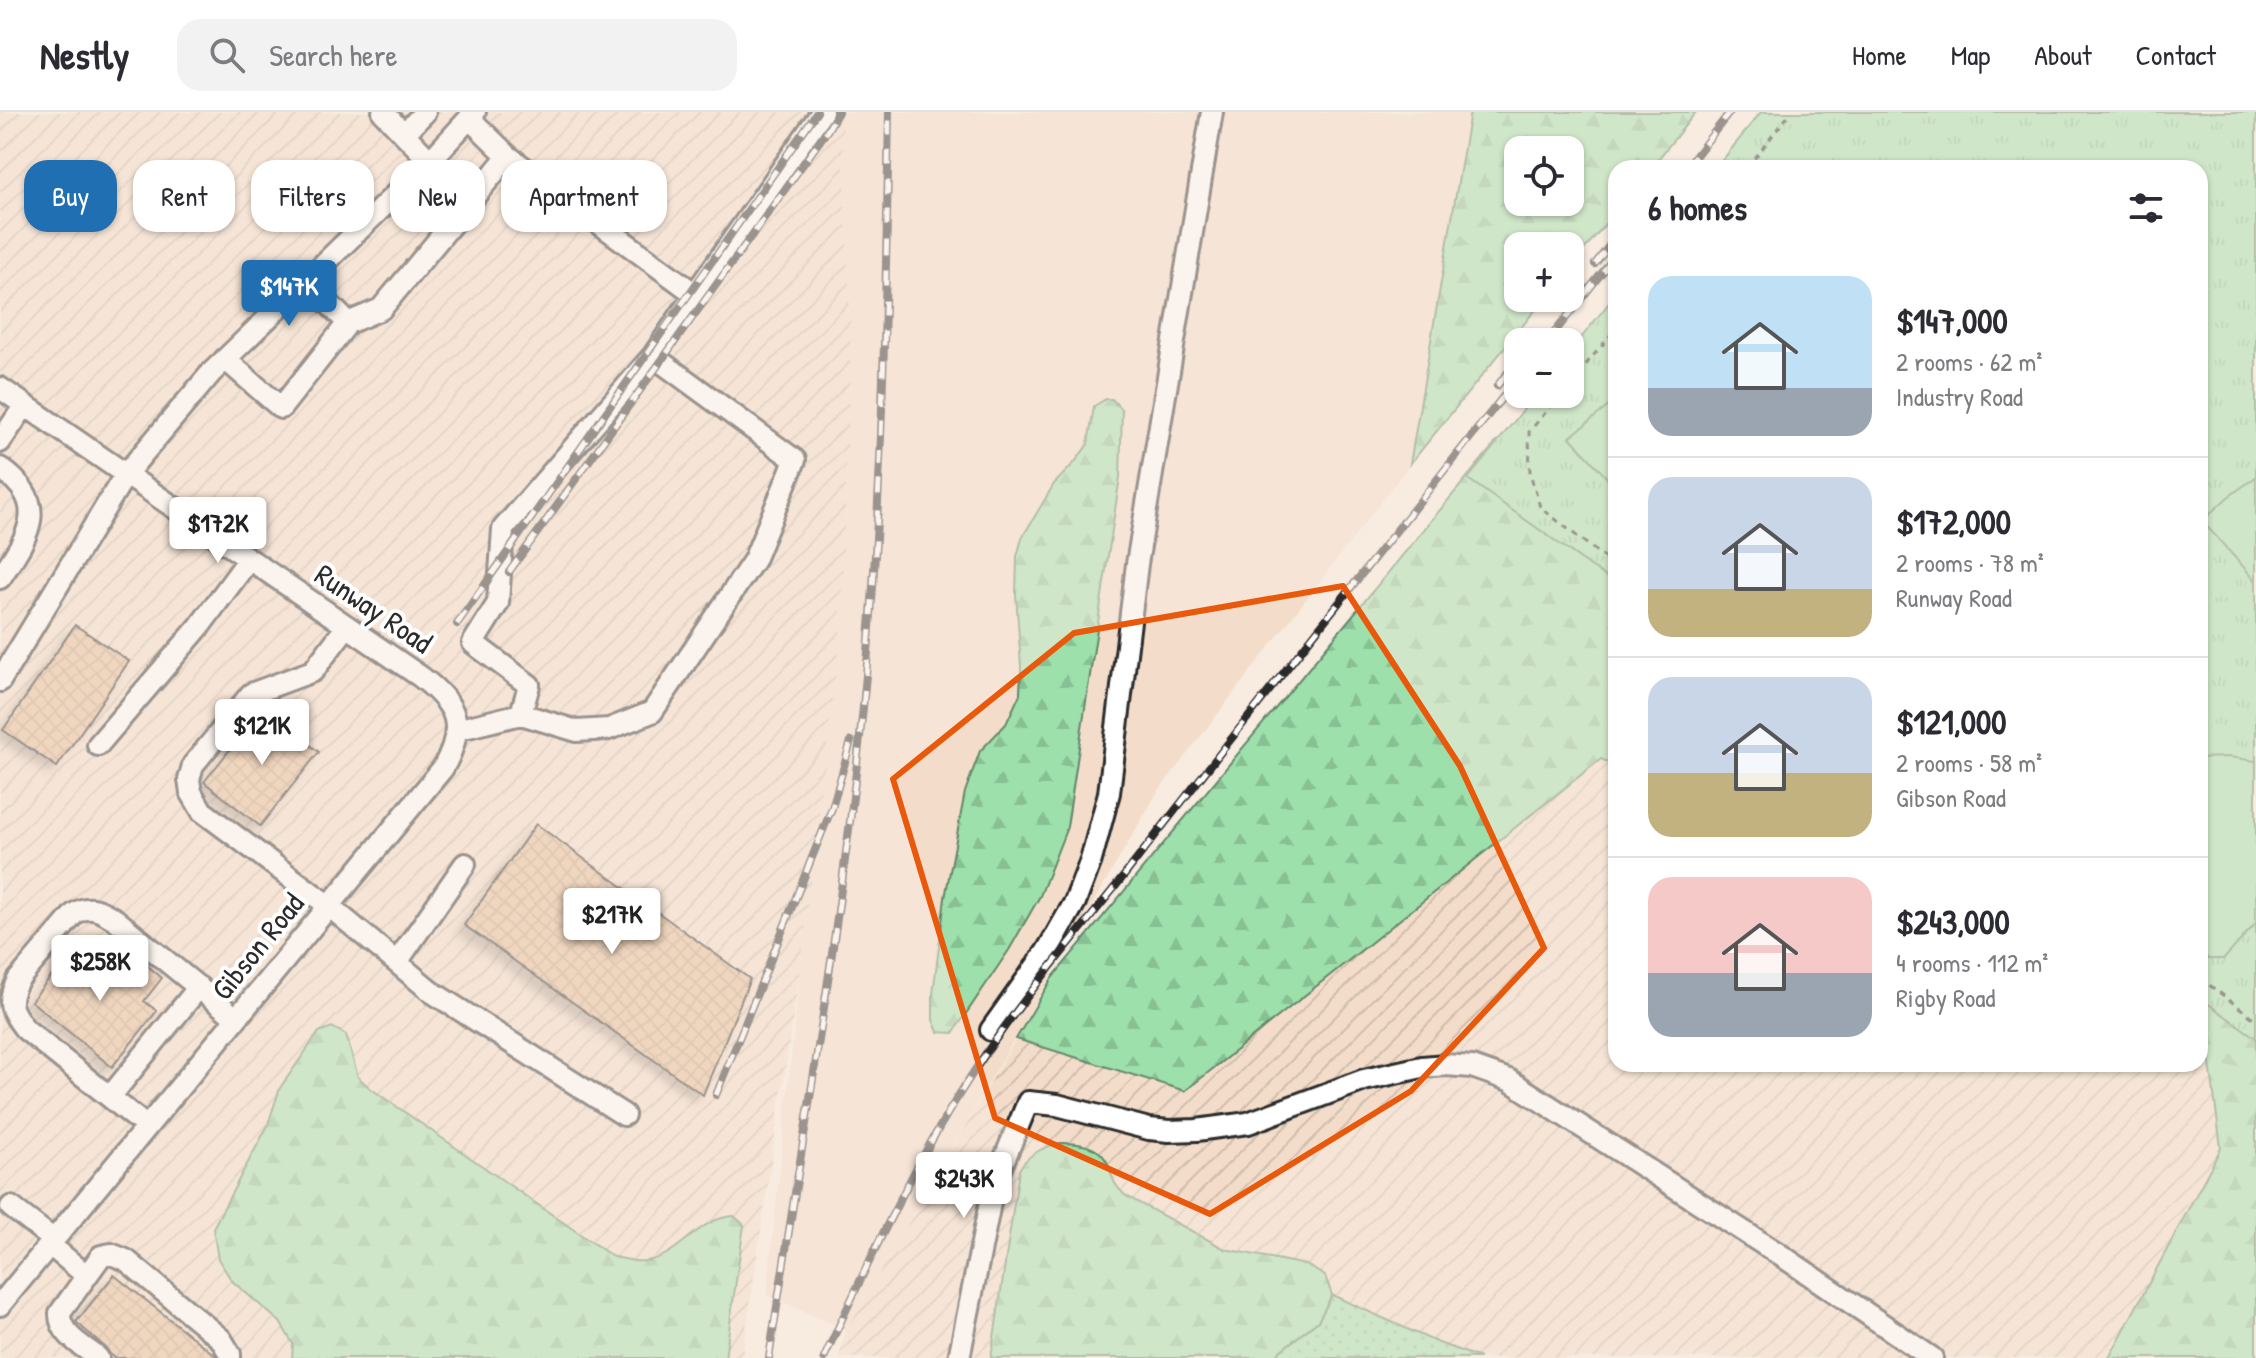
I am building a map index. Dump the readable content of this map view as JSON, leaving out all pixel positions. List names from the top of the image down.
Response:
{
  "streets": {
    "street": ["Runway Road", "Gibson Road"]
  },
  "crossings": [
    ["Runway Road", "Gibson Road"]
  ],
  "page": {
    "header": "Nestly",
    "search": "Search here",
    "nav": [
      "Home",
      "Map",
      "About",
      "Contact"
    ],
    "map_buttons": ["+", "−"],
    "chip": [
      "Buy",
      "Rent",
      "Filters",
      "New",
      "Apartment"
    ],
    "heading": "6 homes",
    "list": [
      {
        "name": "$147,000",
        "note": "2 rooms · 62 m² · Industry Road"
      },
      {
        "name": "$172,000",
        "note": "2 rooms · 78 m² · Runway Road"
      },
      {
        "name": "$121,000",
        "note": "2 rooms · 58 m² · Gibson Road"
      },
      {
        "name": "$243,000",
        "note": "4 rooms · 112 m² · Rigby Road"
      }
    ],
    "price": [
      "$147K",
      "$172K",
      "$121K",
      "$217K",
      "$258K",
      "$243K"
    ]
  }
}
